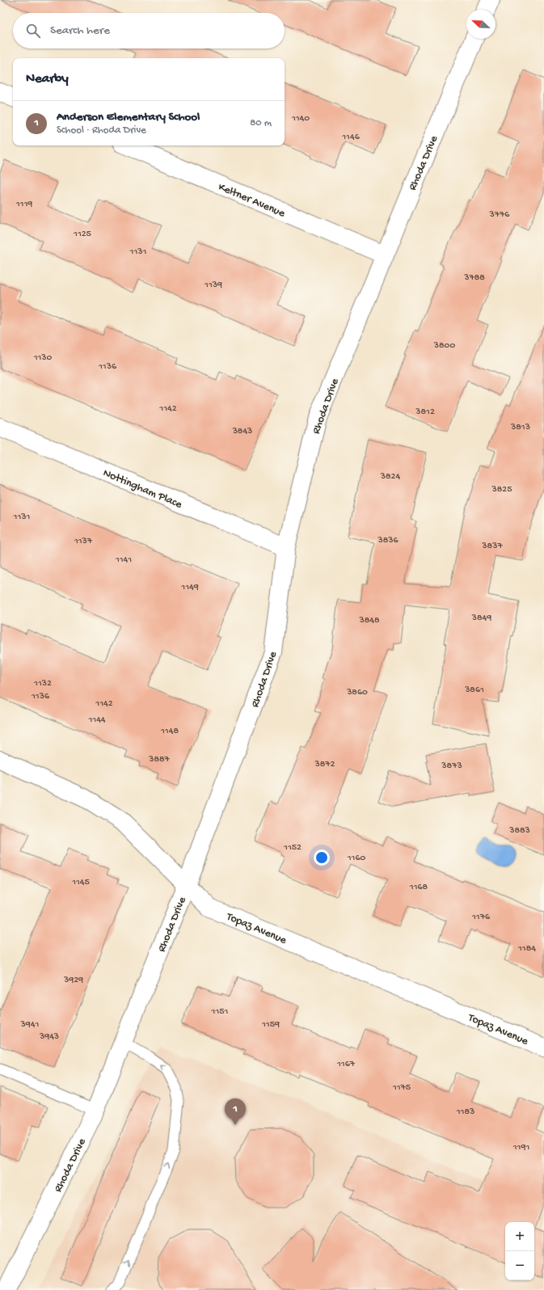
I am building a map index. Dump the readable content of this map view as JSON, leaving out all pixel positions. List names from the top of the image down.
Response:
{
  "streets": {
    "street": [
      "Rhoda Drive",
      "Keltner Avenue",
      "Nottingham Place",
      "Topaz Avenue"
    ]
  },
  "crossings": [
    ["Rhoda Drive", "Keltner Avenue"],
    ["Rhoda Drive", "Nottingham Place"],
    ["Rhoda Drive", "Topaz Avenue"]
  ],
  "house_numbers": [
    "1140",
    "1146",
    "1119",
    "3776",
    "1125",
    "1131",
    "3788",
    "1139",
    "3800",
    "1130",
    "1136",
    "1142",
    "3812",
    "3813",
    "3843",
    "3824",
    "3825",
    "1131",
    "3836",
    "1137",
    "3837",
    "1141",
    "1149",
    "3849",
    "3848",
    "1132",
    "3861",
    "3860",
    "1136",
    "1142",
    "1144",
    "1148",
    "3887",
    "3872",
    "3873",
    "3883",
    "1152",
    "1160",
    "1145",
    "1168",
    "1176",
    "1184",
    "3929",
    "1151",
    "3941",
    "1159",
    "3943",
    "1167",
    "1175",
    "1183",
    "1191"
  ],
  "north": "top left",
  "page": {
    "search": "Search here",
    "heading": "Nearby",
    "list": [
      {
        "mark": "1",
        "name": "Anderson Elementary School",
        "note": "School · Rhoda Drive",
        "value": "80 m"
      }
    ],
    "pins": "1",
    "map_buttons": ["+", "−"]
  }
}
